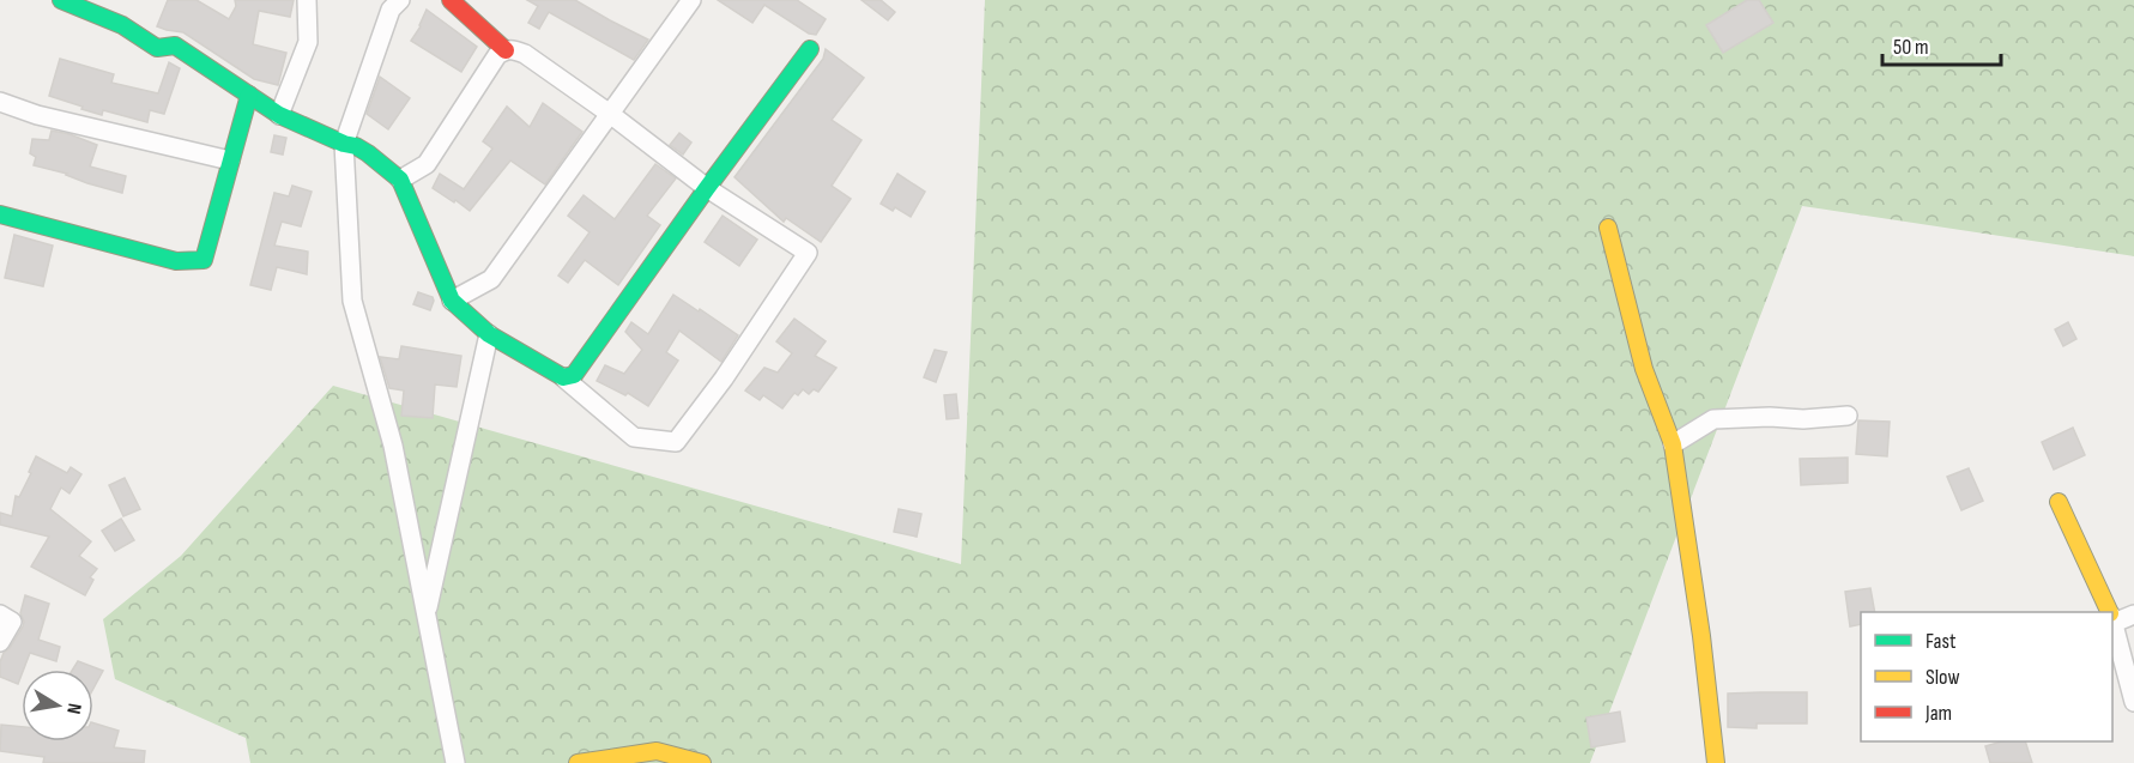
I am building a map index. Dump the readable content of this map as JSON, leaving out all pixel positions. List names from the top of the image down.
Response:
{
  "legend": ["Fast", "Slow", "Jam"],
  "scale_bar": "50 m",
  "north": "right"
}
